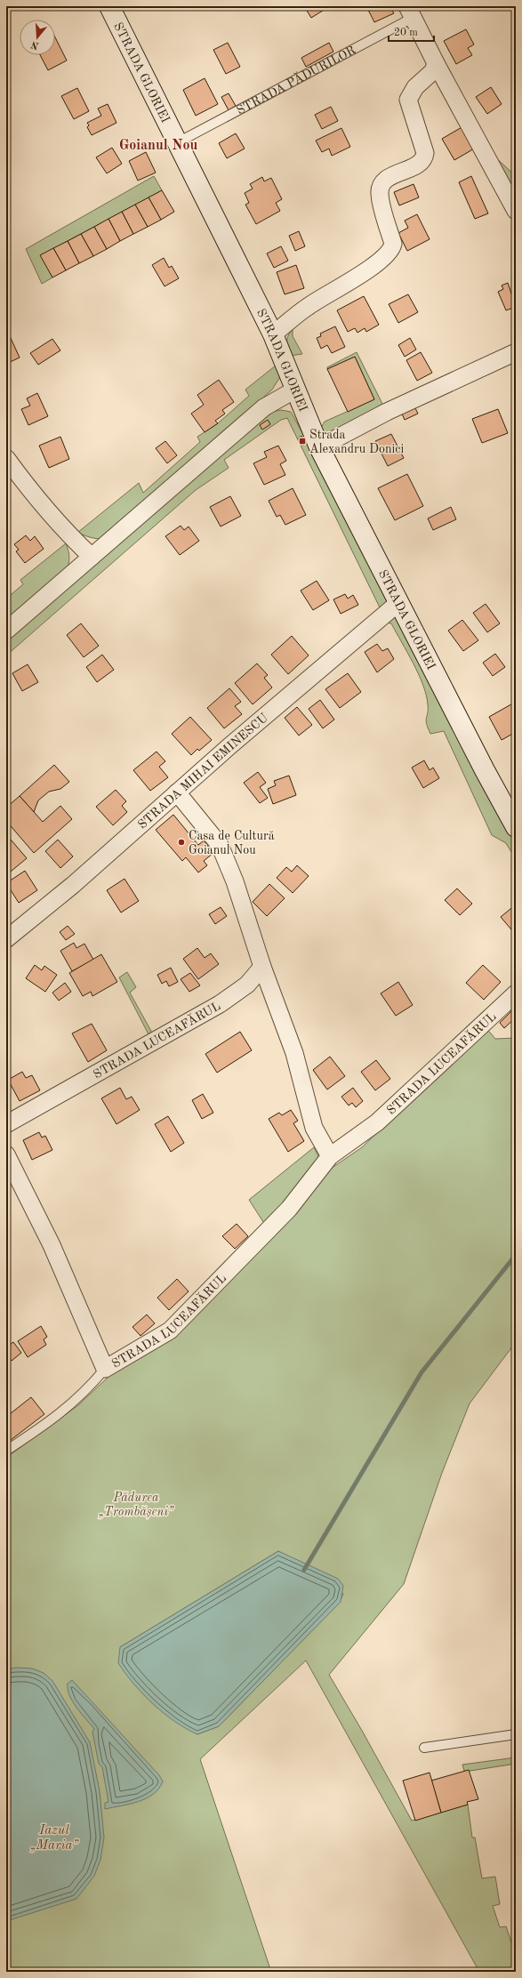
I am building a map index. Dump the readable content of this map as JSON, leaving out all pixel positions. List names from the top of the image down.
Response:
{
  "streets": {
    "street": [
      "STRADA GLORIEI",
      "STRADA PĂDURILOR",
      "STRADA MIHAI EMINESCU",
      "STRADA LUCEAFĂRUL"
    ]
  },
  "crossings": [
    ["STRADA GLORIEI", "STRADA PĂDURILOR"],
    ["STRADA GLORIEI", "STRADA MIHAI EMINESCU"]
  ],
  "districts": ["Goianul Nou"],
  "water": ["Iazul „Maria”"],
  "parks": ["Pădurea „Trombășeni”"],
  "places": {
    "transit": ["Strada Alexandru Donici"],
    "other": ["Casa de Cultură Goianul Nou"]
  },
  "scale_bar": "20 m",
  "north": "bottom"
}
